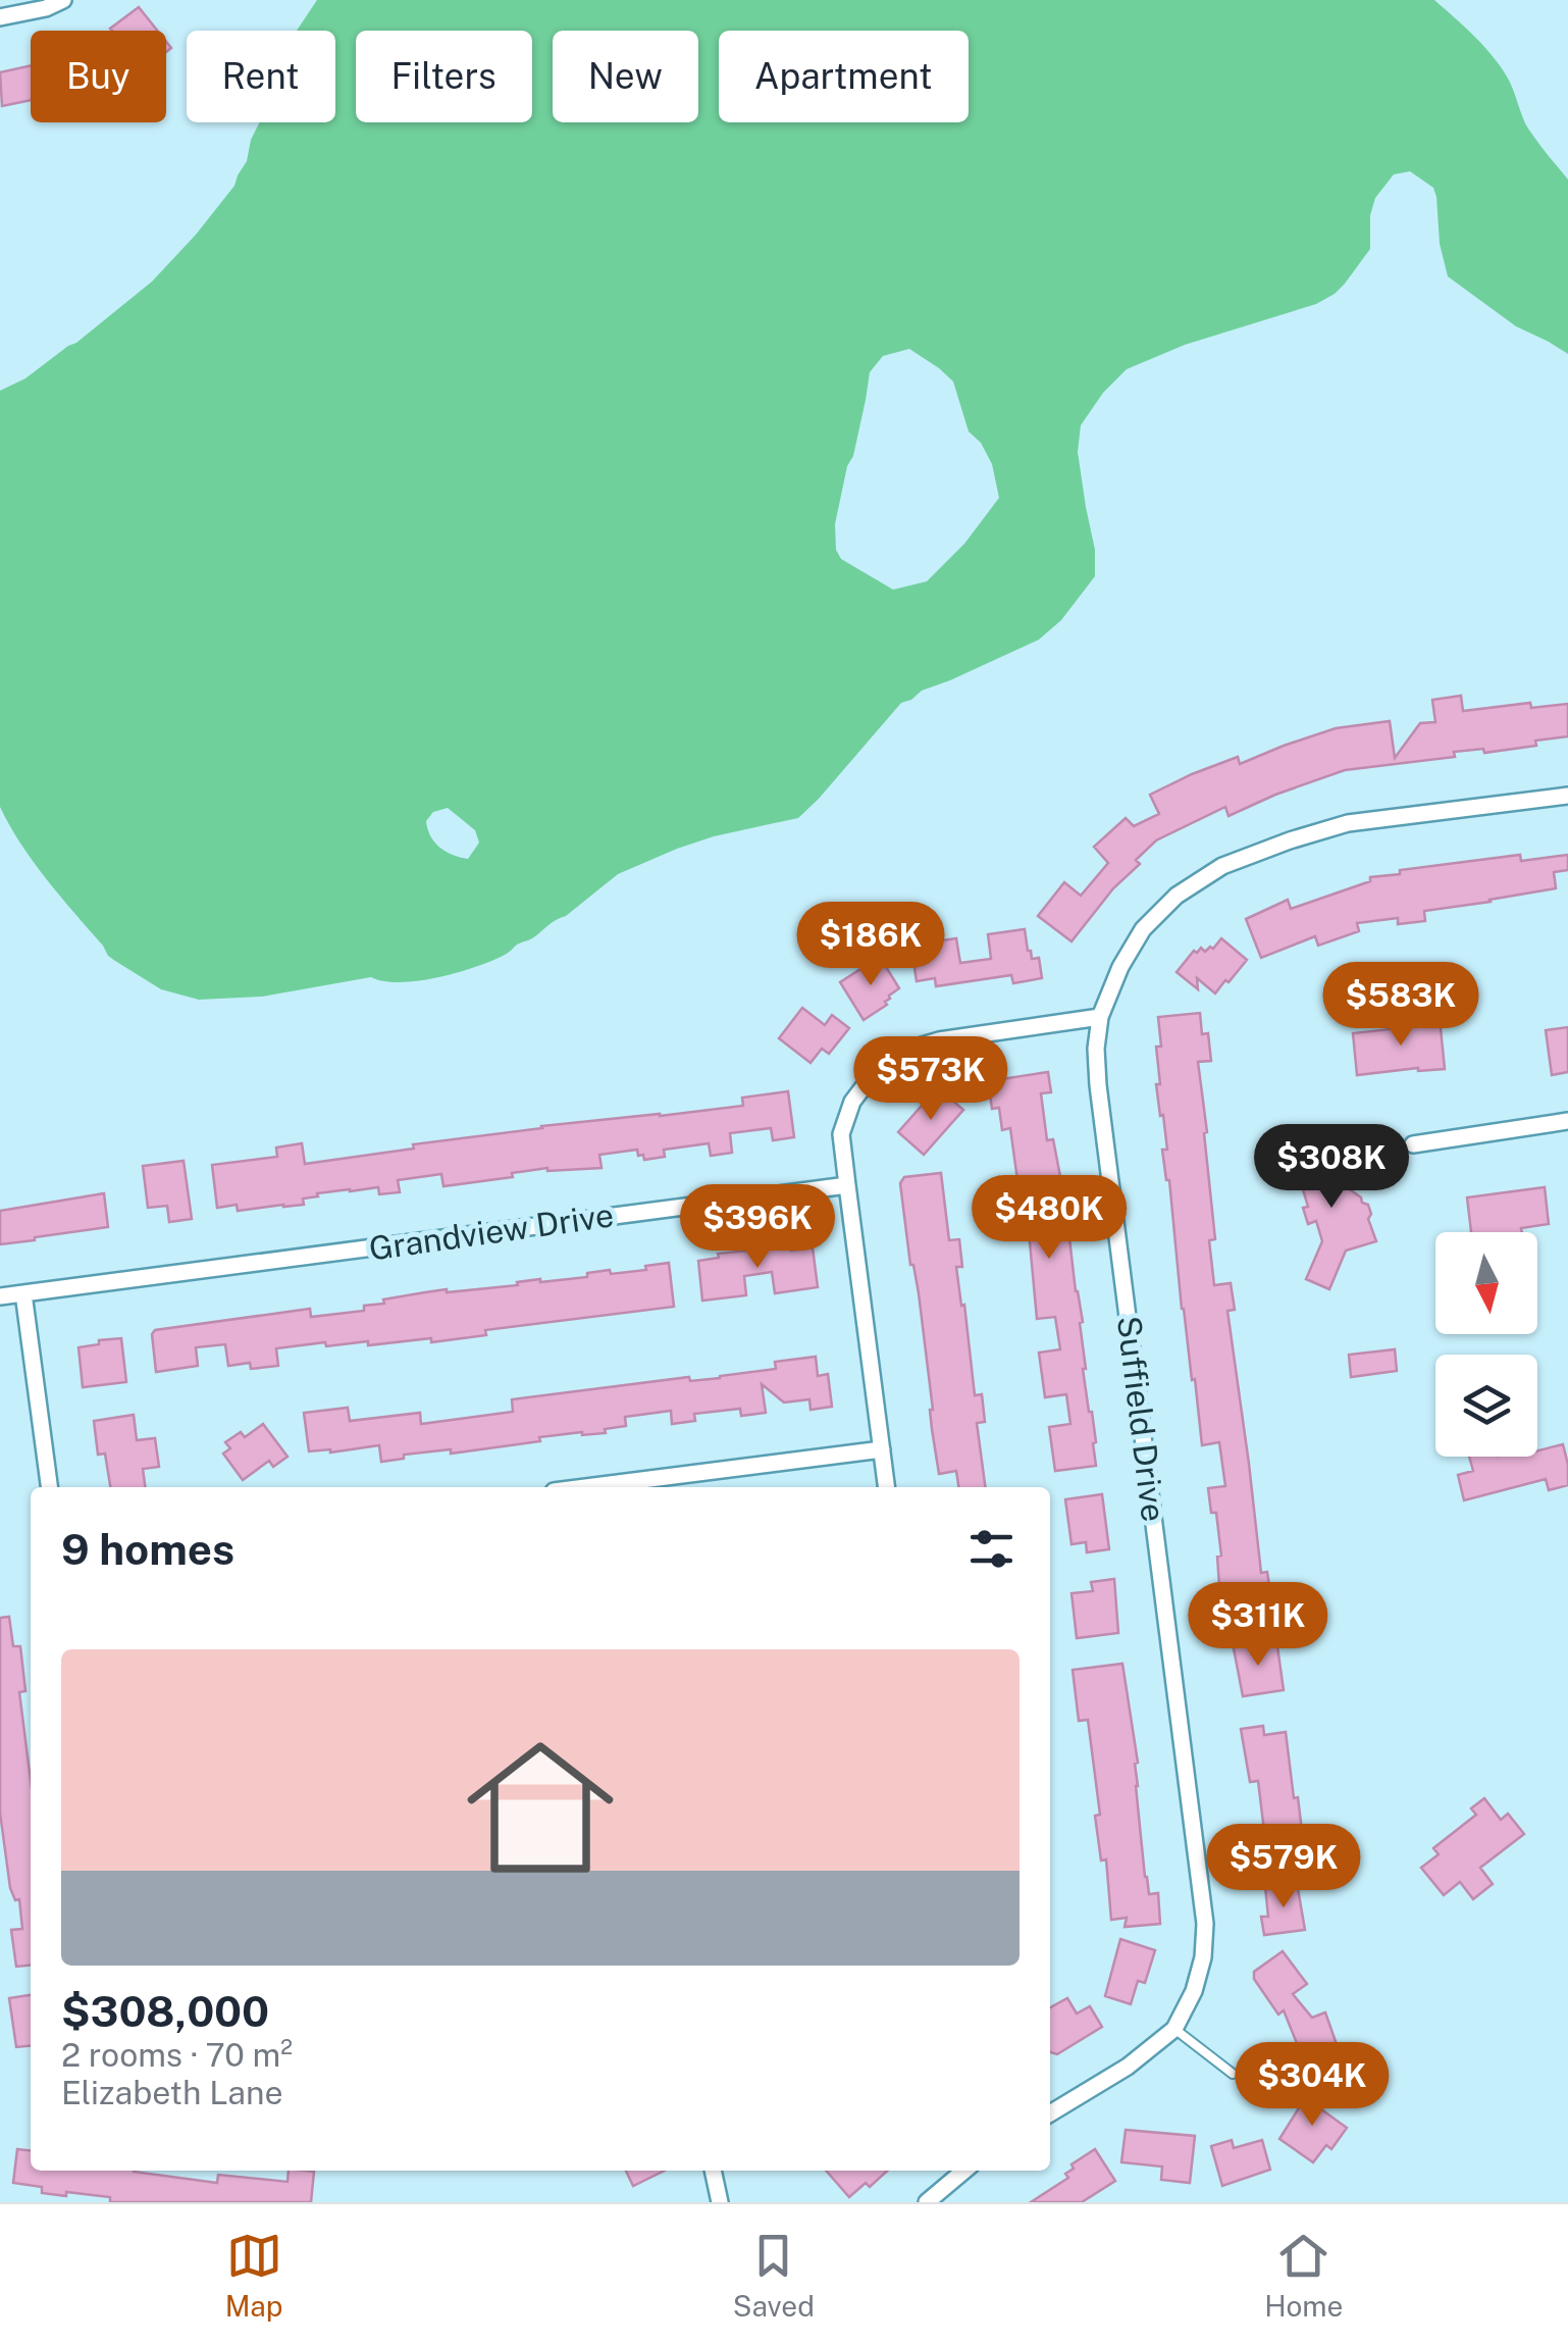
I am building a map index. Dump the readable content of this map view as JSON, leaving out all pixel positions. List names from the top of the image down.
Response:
{
  "streets": {
    "street": ["Grandview Drive", "Suffield Drive"]
  },
  "north": "bottom",
  "page": {
    "chip": [
      "Buy",
      "Rent",
      "Filters",
      "New",
      "Apartment"
    ],
    "price": [
      "$186K",
      "$583K",
      "$573K",
      "$308K",
      "$480K",
      "$396K",
      "$311K",
      "$579K",
      "$304K"
    ],
    "heading": "9 homes",
    "list": [
      {
        "name": "$308,000",
        "note": "2 rooms · 70 m² · Elizabeth Lane"
      }
    ],
    "tabs": ["Map", "Saved", "Home"]
  }
}
